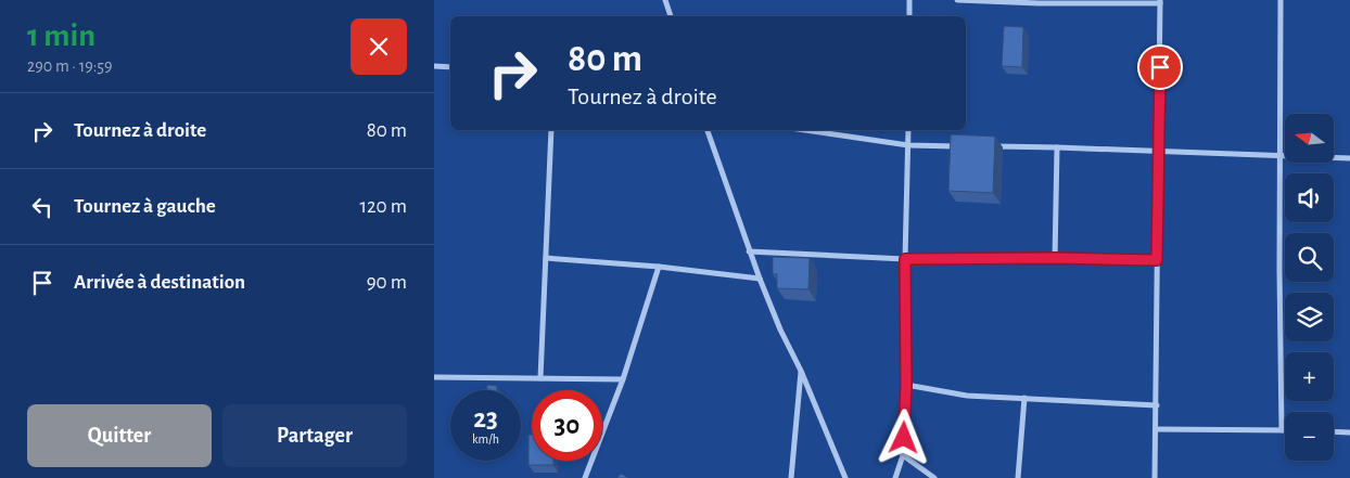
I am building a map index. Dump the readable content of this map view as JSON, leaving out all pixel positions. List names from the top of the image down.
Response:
{
  "north": "left",
  "page": {
    "heading": ["1 min", "290 m · 19:59"],
    "turn": ["80 m", "Tournez à droite"],
    "list": [
      {
        "name": "Tournez à droite",
        "value": "80 m"
      },
      {
        "name": "Tournez à gauche",
        "value": "120 m"
      },
      {
        "name": "Arrivée à destination",
        "value": "90 m"
      }
    ],
    "map_buttons": ["+", "−"],
    "speed": "23 km/h",
    "limit": "30",
    "buttons": ["Quitter", "Partager"]
  }
}
